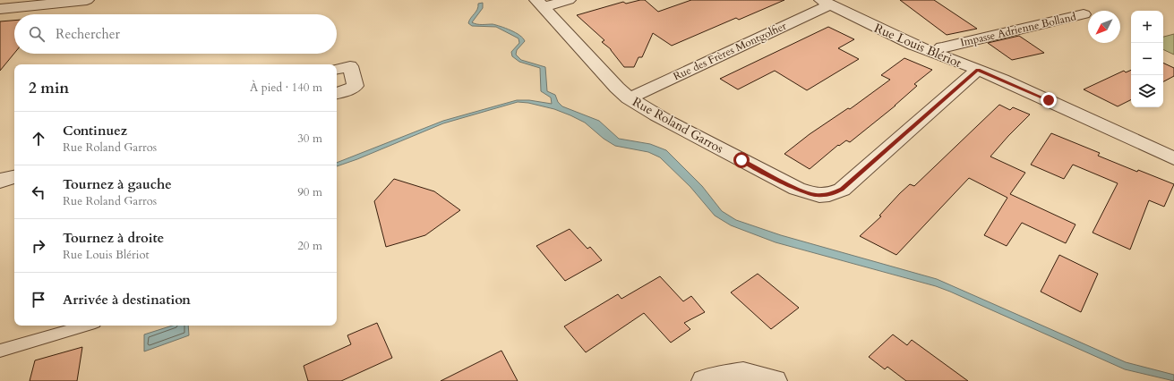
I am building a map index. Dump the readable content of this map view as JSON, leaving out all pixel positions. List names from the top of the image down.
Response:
{
  "streets": {
    "street": [
      "Impasse Adrienne Bolland",
      "Rue Louis Blériot",
      "Rue des Frères Montgolfier",
      "Rue Roland Garros"
    ]
  },
  "crossings": [
    ["Impasse Adrienne Bolland", "Rue Louis Blériot"],
    ["Rue Louis Blériot", "Rue des Frères Montgolfier"],
    ["Rue Louis Blériot", "Rue Roland Garros"],
    ["Rue des Frères Montgolfier", "Rue Roland Garros"]
  ],
  "north": "bottom left",
  "page": {
    "map_buttons": ["+", "−"],
    "search": "Rechercher",
    "heading": ["2 min", "À pied · 140 m"],
    "list": [
      ["Continuez", "Rue Roland Garros", "30 m"],
      ["Tournez à gauche", "Rue Roland Garros", "90 m"],
      ["Tournez à droite", "Rue Louis Blériot", "20 m"],
      "Arrivée à destination"
    ]
  }
}
